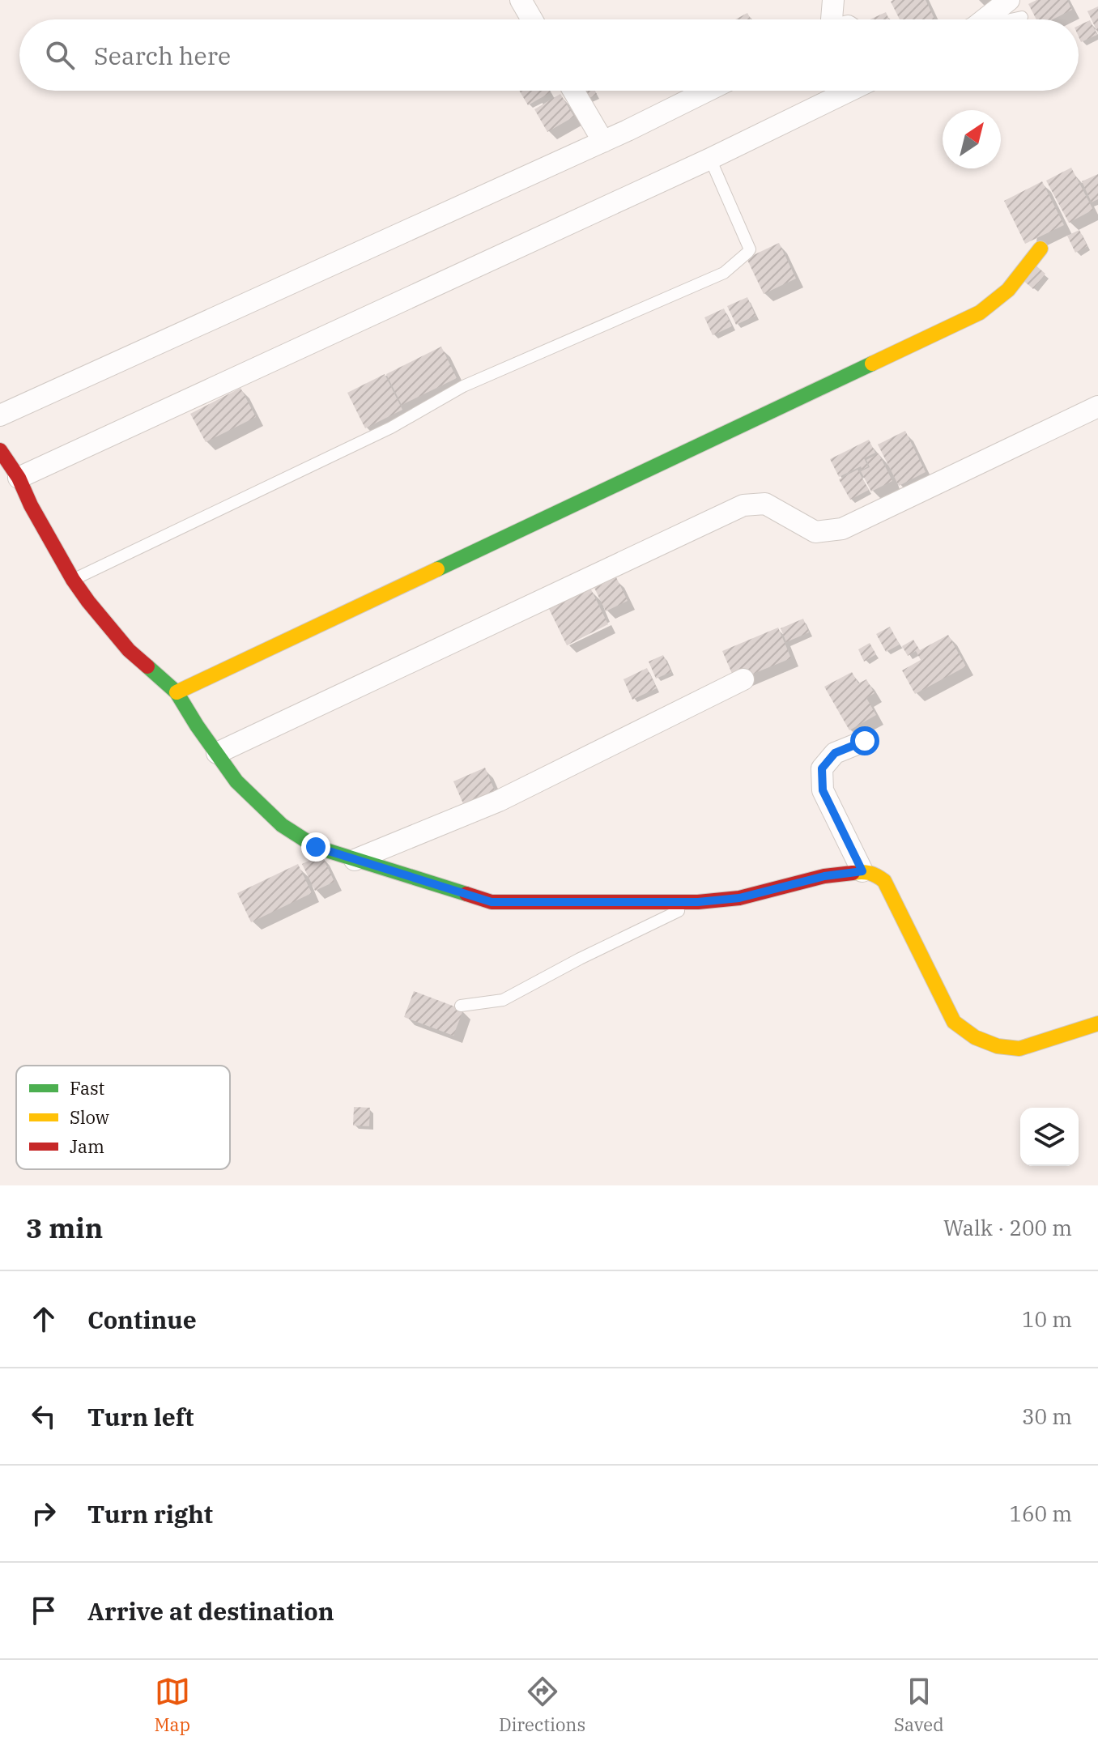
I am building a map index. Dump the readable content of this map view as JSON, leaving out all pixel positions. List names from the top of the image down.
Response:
{
  "legend": ["Fast", "Slow", "Jam"],
  "north": "top right",
  "page": {
    "search": "Search here",
    "heading": ["3 min", "Walk · 200 m"],
    "list": [
      ["Continue", "10 m"],
      ["Turn left", "30 m"],
      ["Turn right", "160 m"],
      "Arrive at destination"
    ],
    "nav": ["Map", "Directions", "Saved"]
  }
}
